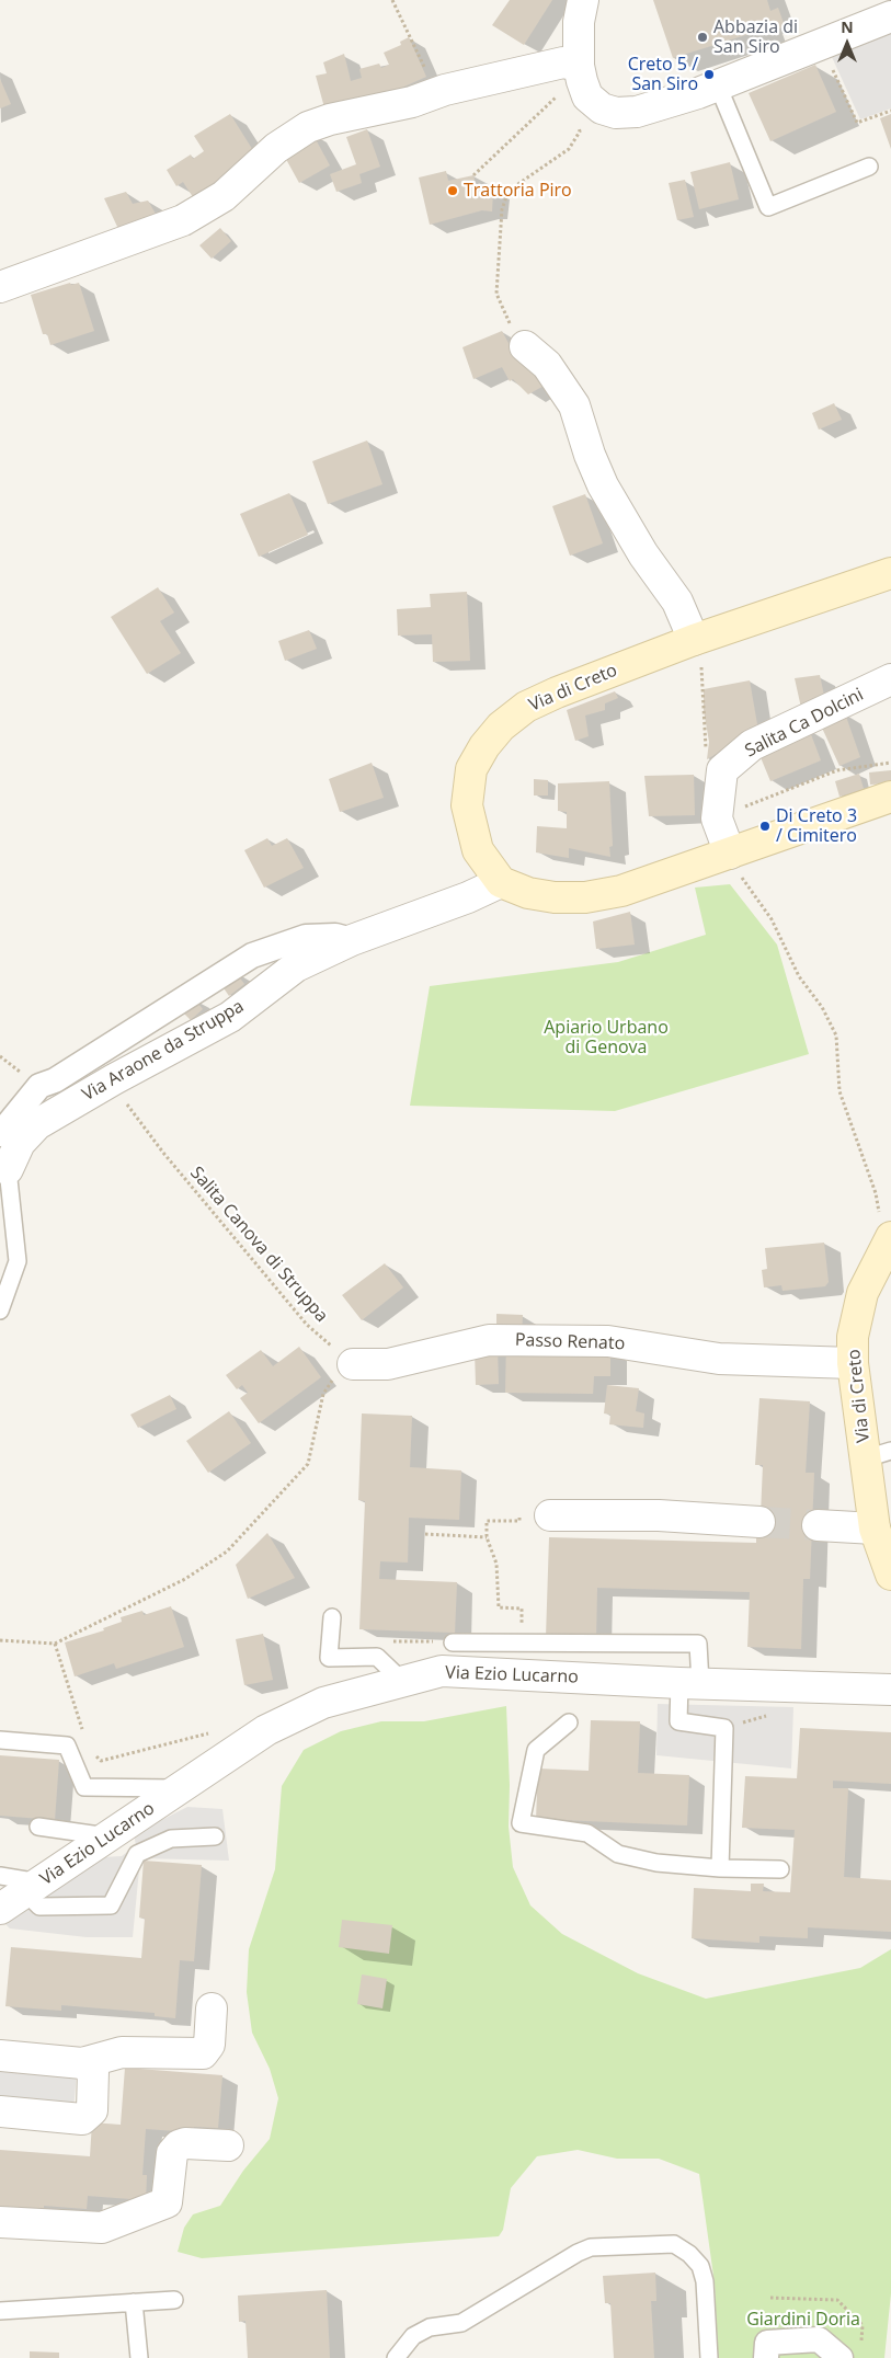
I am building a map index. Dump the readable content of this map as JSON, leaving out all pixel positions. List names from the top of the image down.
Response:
{
  "streets": {
    "main road": ["Via di Creto"],
    "street": [
      "Salita Ca Dolcini",
      "Via Araone da Struppa",
      "Passo Renato",
      "Via Ezio Lucarno"
    ],
    "path": ["Salita Canova di Struppa"]
  },
  "crossings": [
    ["Via di Creto", "Via Araone da Struppa"],
    ["Via di Creto", "Passo Renato"],
    ["Via Araone da Struppa", "Salita Canova di Struppa"],
    ["Salita Canova di Struppa", "Passo Renato"]
  ],
  "parks": ["Apiario Urbano di Genova", "Giardini Doria"],
  "places": [
    "Abbazia di San Siro",
    "Creto 5 / San Siro",
    "Trattoria Piro",
    "Di Creto 3 / Cimitero"
  ],
  "north": "top"
}
